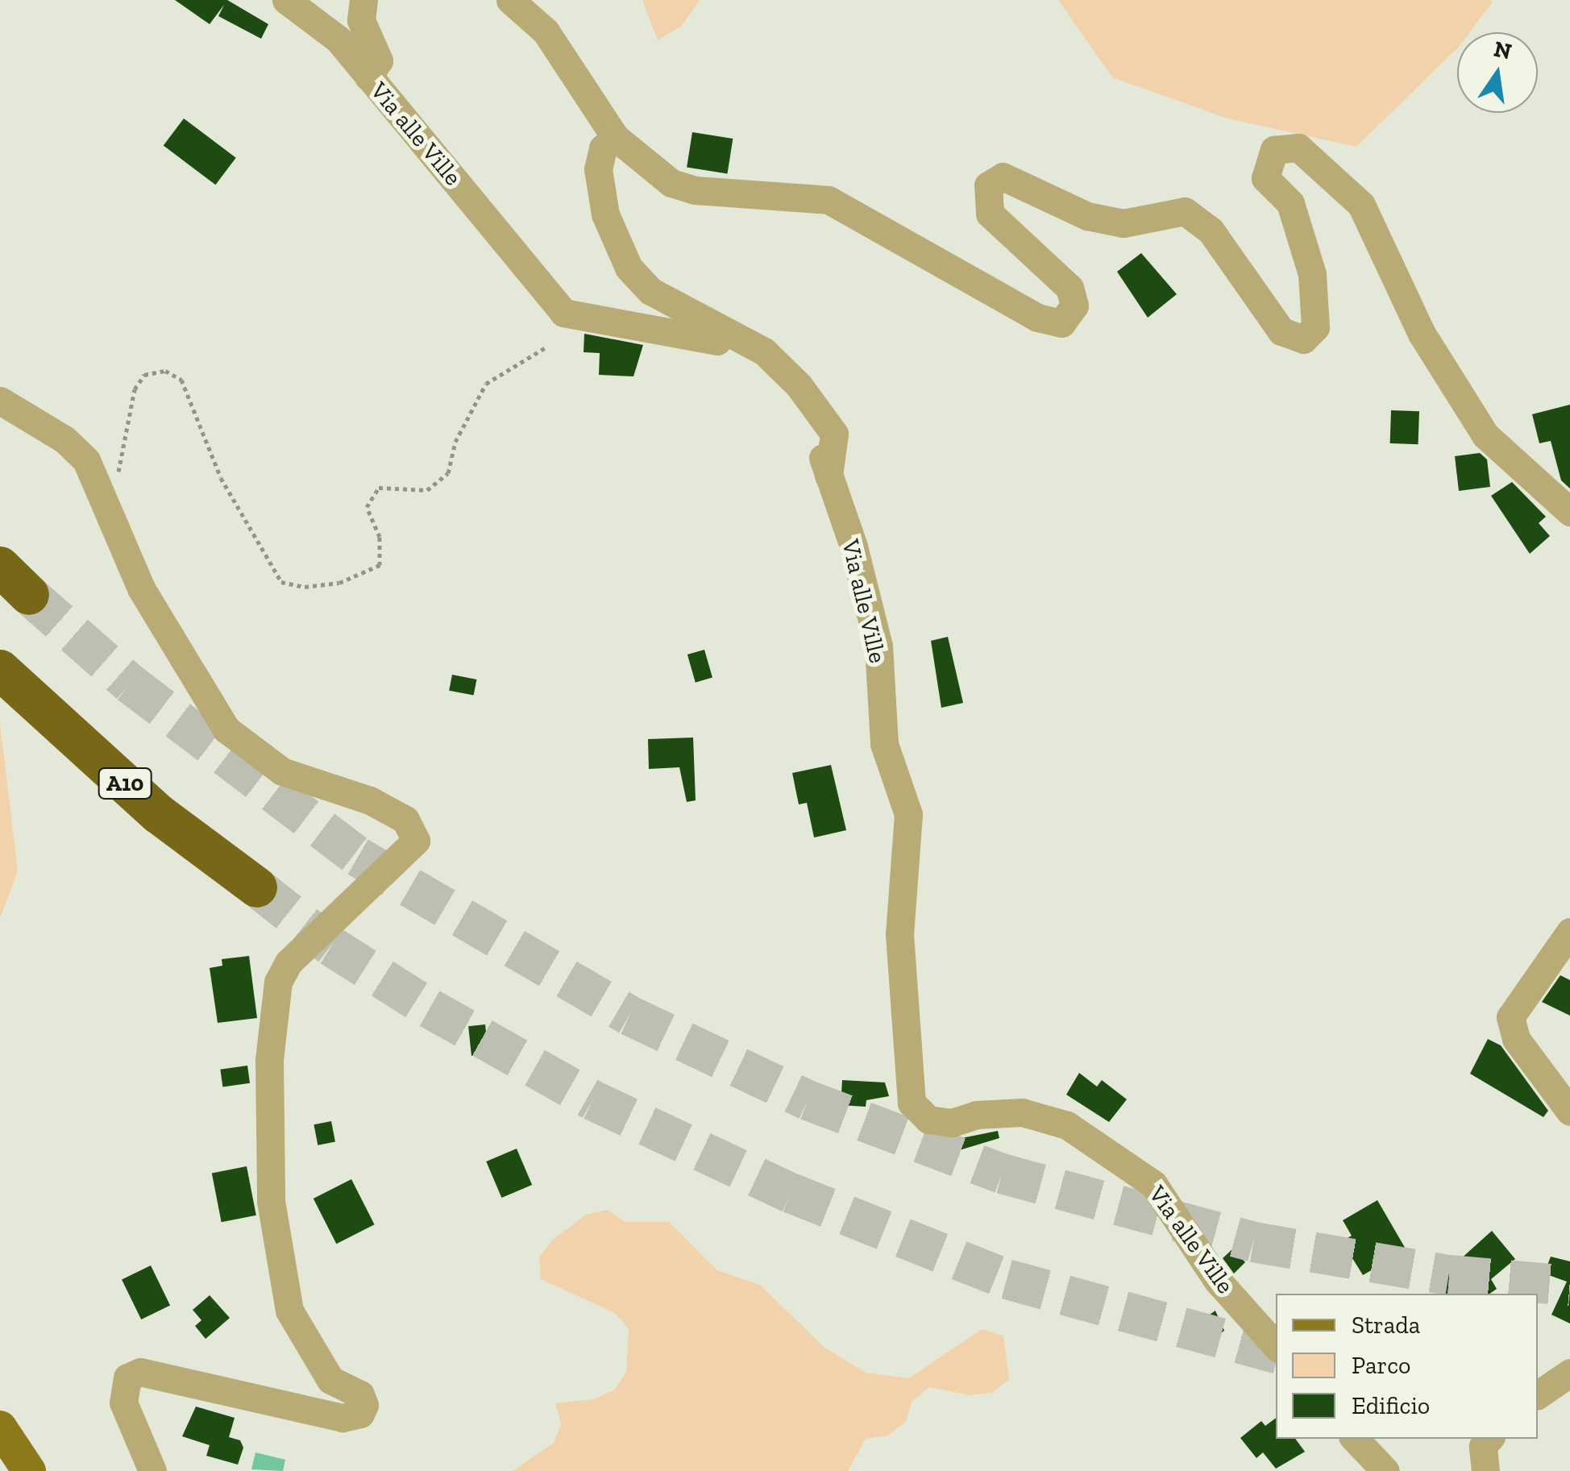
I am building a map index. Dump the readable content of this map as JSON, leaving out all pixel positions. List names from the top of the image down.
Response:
{
  "streets": {
    "highway": ["A10"],
    "street": ["Via alle Ville"]
  },
  "legend": ["Strada", "Parco", "Edificio"],
  "north": "top"
}
